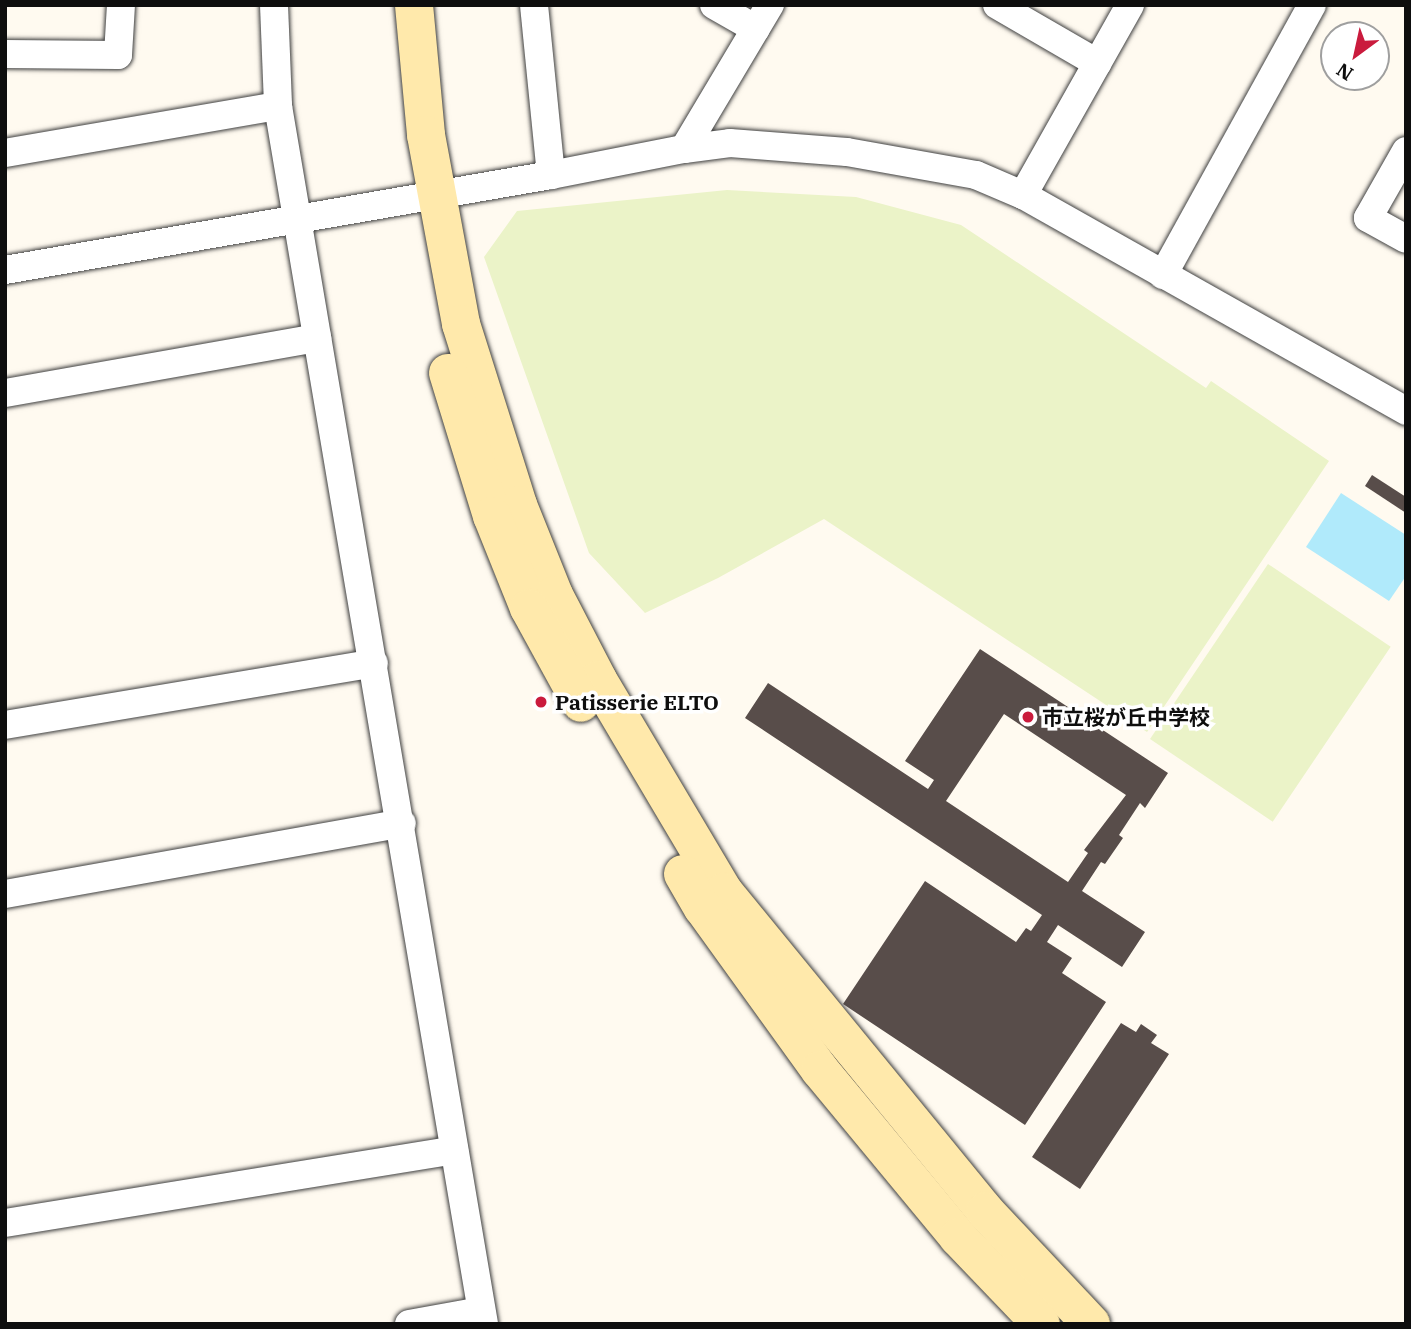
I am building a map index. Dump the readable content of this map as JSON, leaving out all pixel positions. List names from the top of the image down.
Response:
{
  "places": ["Patisserie ELTO", "市立桜が丘中学校"],
  "north": "bottom left"
}
